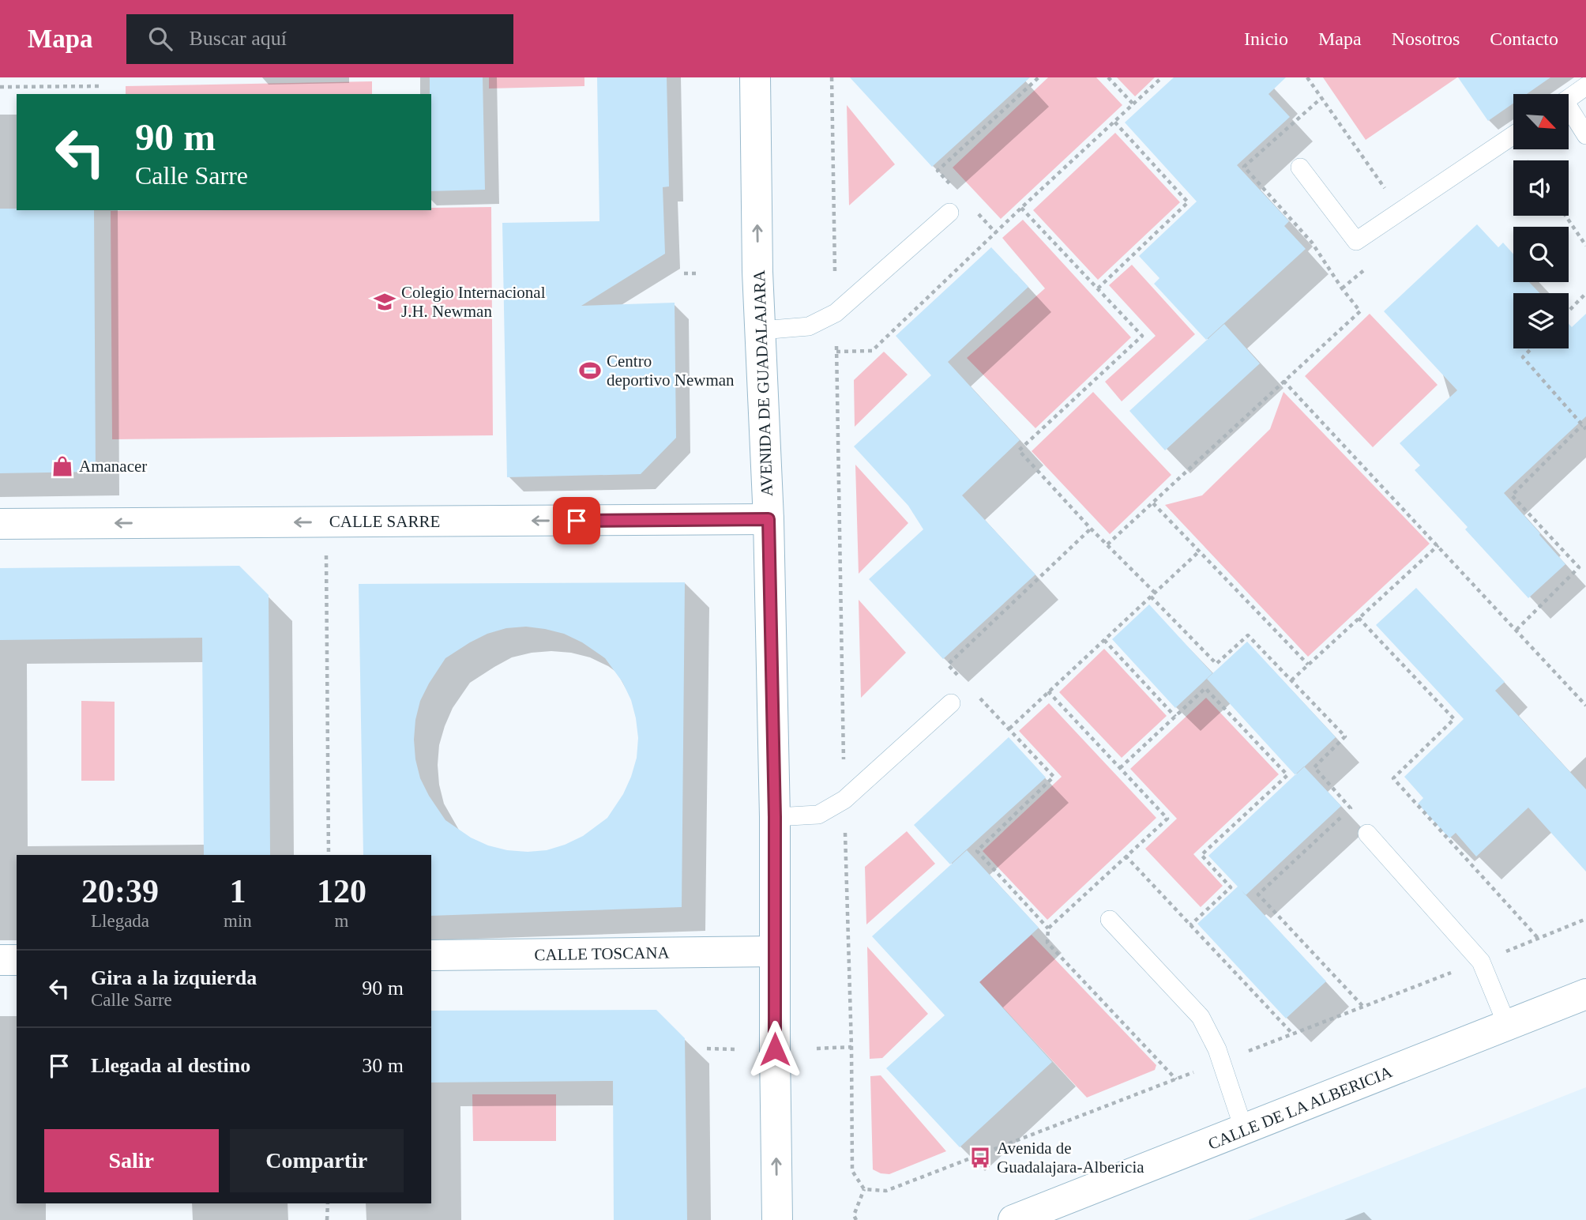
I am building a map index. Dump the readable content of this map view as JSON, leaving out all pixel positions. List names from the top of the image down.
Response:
{
  "streets": {
    "street": [
      "AVENIDA DE GUADALAJARA",
      "CALLE SARRE",
      "CALLE TOSCANA",
      "CALLE DE LA ALBERICIA"
    ]
  },
  "crossings": [
    ["AVENIDA DE GUADALAJARA", "CALLE SARRE"],
    ["AVENIDA DE GUADALAJARA", "CALLE TOSCANA"]
  ],
  "one_way": ["AVENIDA DE GUADALAJARA", "CALLE SARRE"],
  "places": {
    "school or university": ["Colegio Internacional J.H. Newman"],
    "sports": ["Centro deportivo Newman"],
    "shop": ["Amanacer"],
    "bus stop": ["Avenida de Guadalajara-Albericia"]
  },
  "north": "bottom right",
  "page": {
    "header": "Mapa",
    "search": "Buscar aquí",
    "nav": [
      "Inicio",
      "Mapa",
      "Nosotros",
      "Contacto"
    ],
    "turn": ["90 m", "Calle Sarre"],
    "eta": [
      "20:39",
      "Llegada",
      "1",
      "min",
      "120",
      "m"
    ],
    "list": [
      {
        "name": "Gira a la izquierda",
        "note": "Calle Sarre",
        "value": "90 m"
      },
      {
        "name": "Llegada al destino",
        "value": "30 m"
      }
    ],
    "buttons": ["Salir", "Compartir"]
  }
}
